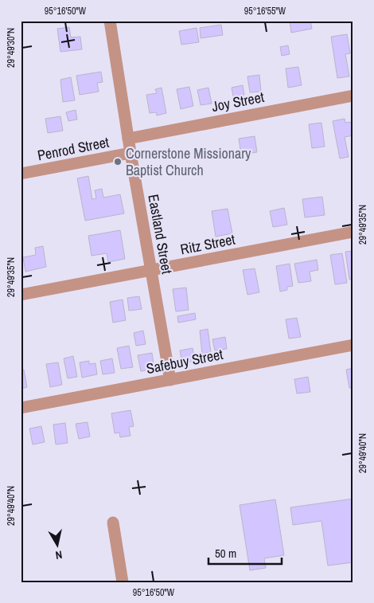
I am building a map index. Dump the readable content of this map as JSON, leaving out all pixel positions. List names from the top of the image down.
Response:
{
  "streets": {
    "street": [
      "Joy Street",
      "Penrod Street",
      "Eastland Street",
      "Ritz Street",
      "Safebuy Street"
    ]
  },
  "crossings": [
    ["Joy Street", "Eastland Street"],
    ["Penrod Street", "Eastland Street"],
    ["Eastland Street", "Ritz Street"],
    ["Eastland Street", "Safebuy Street"]
  ],
  "places": ["Cornerstone Missionary Baptist Church"],
  "scale_bar": "50 m",
  "north": "bottom",
  "coordinates": [
    "95°16'50\"W",
    "95°16'55\"W",
    "29°49'30\"N",
    "29°49'35\"N",
    "29°49'40\"N"
  ]
}
